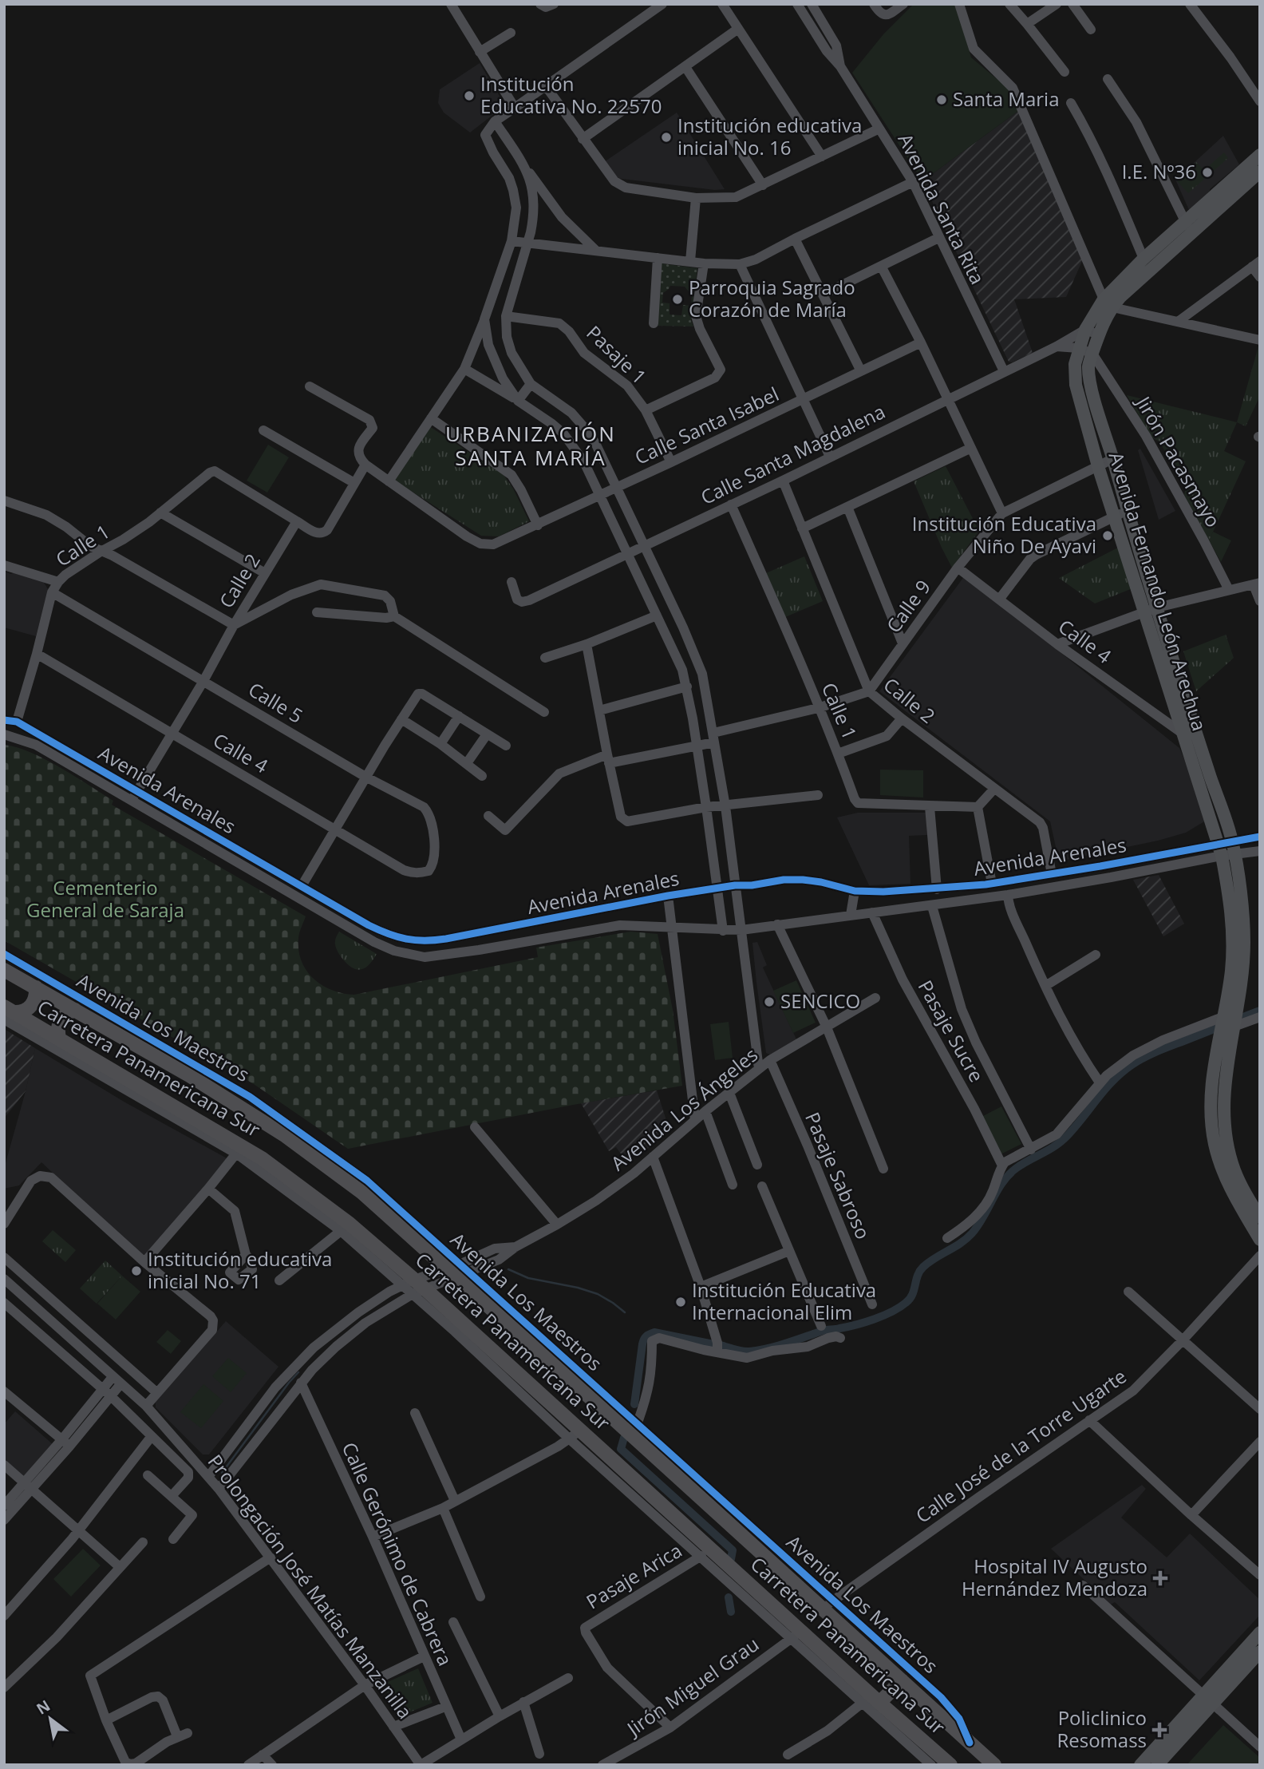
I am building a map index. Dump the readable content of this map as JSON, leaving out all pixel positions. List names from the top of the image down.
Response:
{
  "streets": {
    "highway": ["Carretera Panamericana Sur"],
    "main road": ["Avenida Fernando León Arechua"],
    "street": [
      "Avenida Santa Rita",
      "Pasaje 1",
      "Calle Santa Isabel",
      "Calle Santa Magdalena",
      "Jirón Pacasmayo",
      "Calle 1",
      "Calle 2",
      "Calle 9",
      "Calle 4",
      "Calle 5",
      "Avenida Arenales",
      "Avenida Los Maestros",
      "Pasaje Sucre",
      "Avenida Los Ángeles",
      "Pasaje Sabroso",
      "Calle José de la Torre Ugarte",
      "Calle Gerónimo de Cabrera",
      "Pasaje Arica",
      "Prolongación José Matías Manzanilla",
      "Jirón Miguel Grau"
    ]
  },
  "crossings": [
    ["Avenida Santa Rita", "Calle Santa Magdalena"],
    ["Pasaje 1", "Calle Santa Isabel"],
    ["Calle Santa Magdalena", "Calle 1"],
    ["Calle Santa Magdalena", "Calle 2"],
    ["Calle Santa Magdalena", "Avenida Fernando León Arechua"],
    ["Jirón Pacasmayo", "Avenida Fernando León Arechua"],
    ["Calle 1", "Calle 2"],
    ["Calle 1", "Calle 4"],
    ["Calle 1", "Calle 5"],
    ["Calle 1", "Avenida Arenales"],
    ["Calle 2", "Calle 9"],
    ["Calle 2", "Calle 4"],
    ["Calle 2", "Calle 5"],
    ["Calle 2", "Avenida Arenales"],
    ["Avenida Fernando León Arechua", "Calle 9"],
    ["Avenida Fernando León Arechua", "Calle 4"],
    ["Avenida Fernando León Arechua", "Avenida Arenales"],
    ["Calle 9", "Calle 4"],
    ["Calle 4", "Calle 5"],
    ["Avenida Arenales", "Pasaje Sucre"],
    ["Avenida Los Maestros", "Carretera Panamericana Sur"],
    ["Avenida Los Maestros", "Avenida Los Ángeles"],
    ["Avenida Los Maestros", "Calle José de la Torre Ugarte"],
    ["Carretera Panamericana Sur", "Avenida Los Ángeles"],
    ["Carretera Panamericana Sur", "Calle José de la Torre Ugarte"],
    ["Carretera Panamericana Sur", "Pasaje Arica"],
    ["Carretera Panamericana Sur", "Jirón Miguel Grau"],
    ["Avenida Los Ángeles", "Pasaje Sabroso"],
    ["Pasaje Arica", "Jirón Miguel Grau"]
  ],
  "districts": ["URBANIZACIÓN SANTA MARÍA"],
  "parks": ["Cementerio General de Saraja"],
  "places": {
    "other": [
      "Institución Educativa No. 22570",
      "Santa Maria",
      "Institución educativa inicial No. 16",
      "I.E. Nº36",
      "Parroquia Sagrado Corazón de María",
      "Institución Educativa Niño De Ayavi",
      "SENCICO",
      "Institución educativa inicial No. 71",
      "Institución Educativa Internacional Elim"
    ],
    "health": ["Hospital IV Augusto Hernández Mendoza", "Policlinico Resomass"]
  },
  "north": "top left"
}
